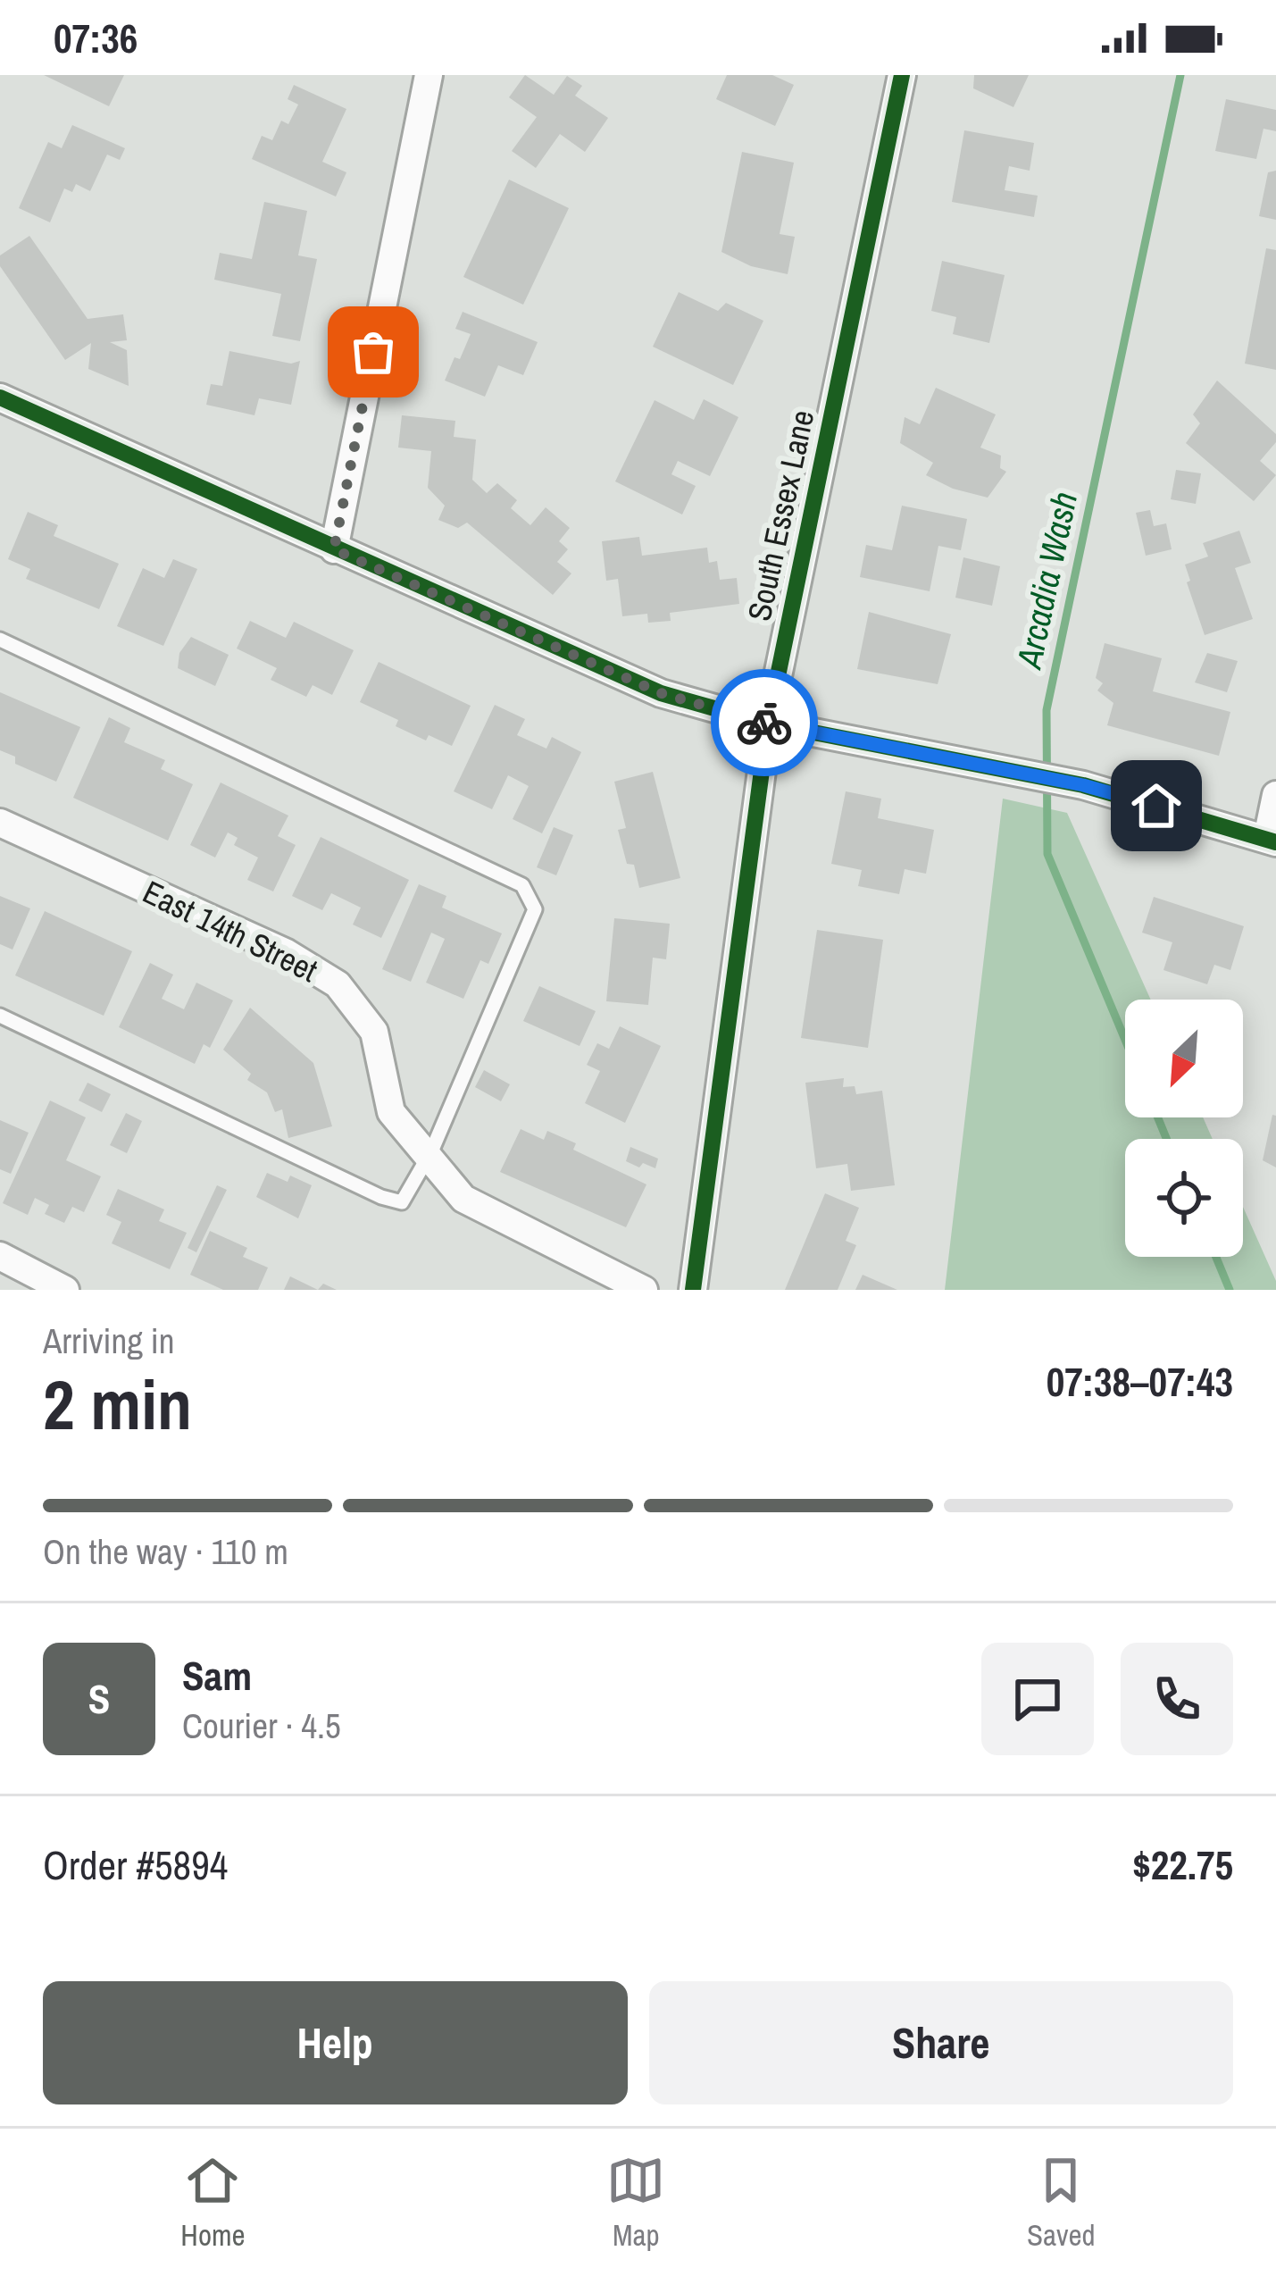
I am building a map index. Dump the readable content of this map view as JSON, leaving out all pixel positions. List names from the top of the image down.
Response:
{
  "streets": {
    "street": ["South Essex Lane", "East 14th Street"]
  },
  "water": ["Arcadia Wash"],
  "north": "bottom left",
  "page": {
    "status": "07:36",
    "heading": ["2 min", "Arriving in", "07:38–07:43"],
    "panel": [
      "Sam",
      "Courier · 4.5",
      "Order #5894",
      "$22.75"
    ],
    "bar": "On the way · 110 m",
    "round": "S",
    "buttons": ["Help", "Share"],
    "tabs": ["Home", "Map", "Saved"]
  }
}
